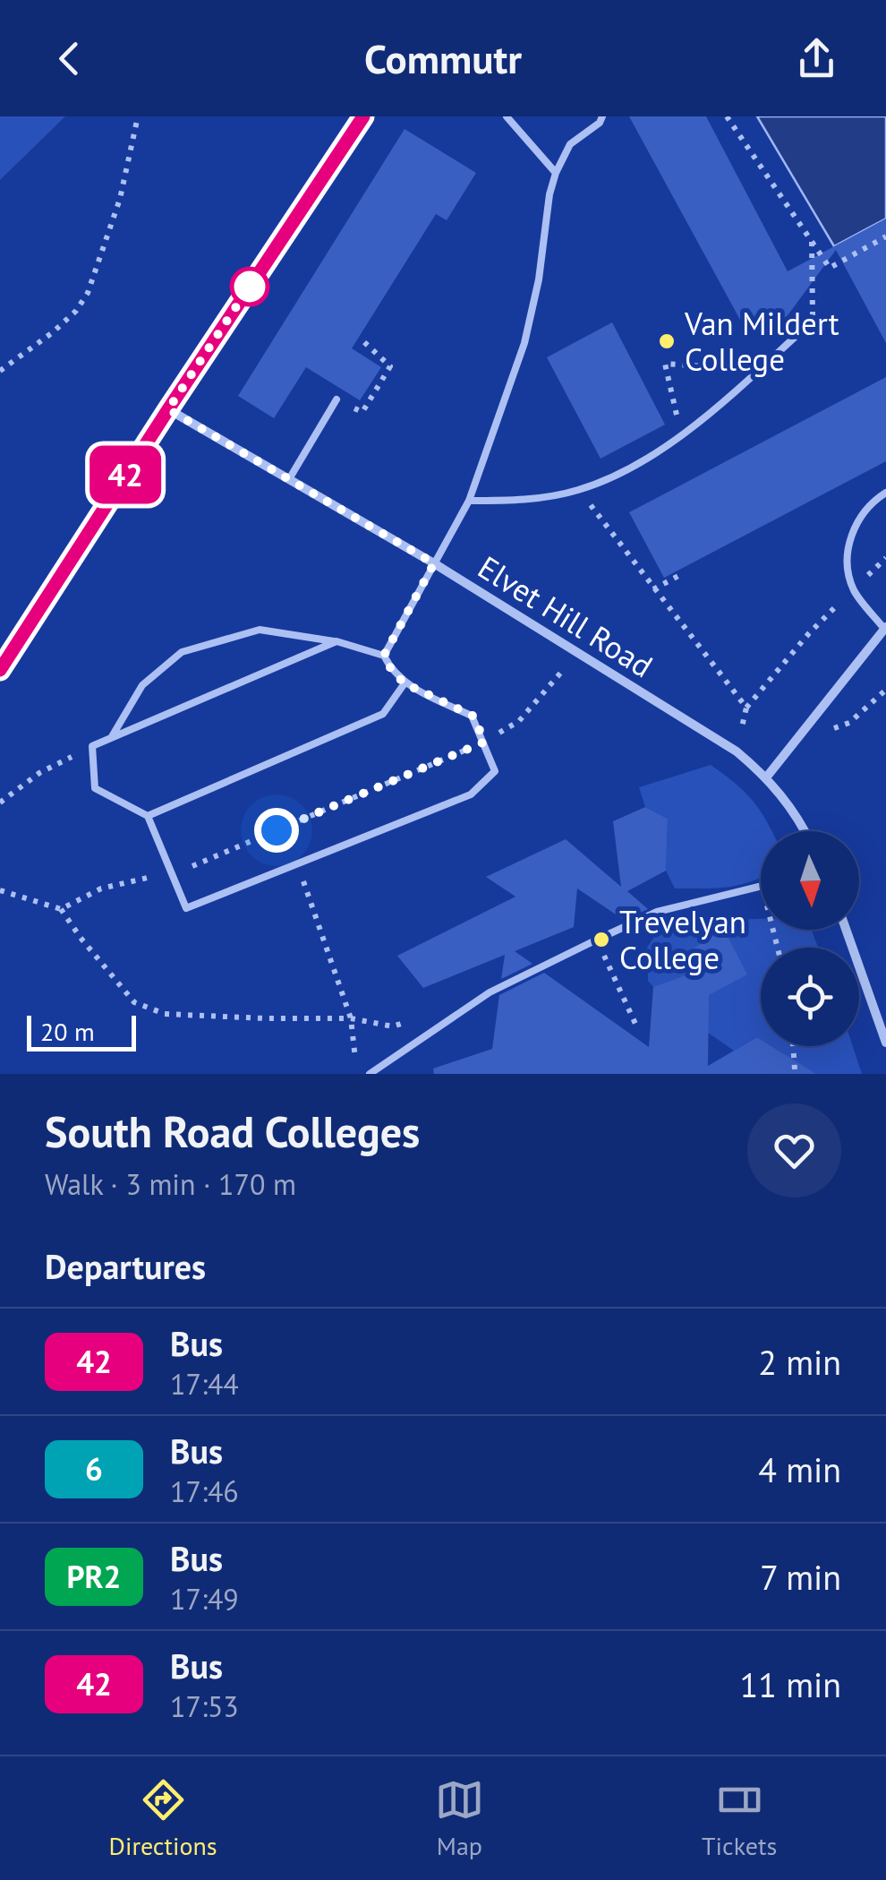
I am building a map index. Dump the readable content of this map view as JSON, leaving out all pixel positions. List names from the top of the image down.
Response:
{
  "streets": {
    "street": ["Elvet Hill Road"]
  },
  "places": ["Van Mildert College", "Trevelyan College"],
  "lines": ["bus line 42"],
  "scale_bar": "20 m",
  "north": "bottom",
  "page": {
    "header": "Commutr",
    "on_map": "42",
    "scale": "20 m",
    "heading": [
      ["South Road Colleges", "Walk · 3 min · 170 m"],
      "Departures"
    ],
    "list": [
      {
        "mark": "42",
        "name": "Bus",
        "note": "17:44",
        "value": "2 min"
      },
      {
        "mark": "6",
        "name": "Bus",
        "note": "17:46",
        "value": "4 min"
      },
      {
        "mark": "PR2",
        "name": "Bus",
        "note": "17:49",
        "value": "7 min"
      },
      {
        "mark": "42",
        "name": "Bus",
        "note": "17:53",
        "value": "11 min"
      }
    ],
    "tabs": ["Directions", "Map", "Tickets"]
  }
}
